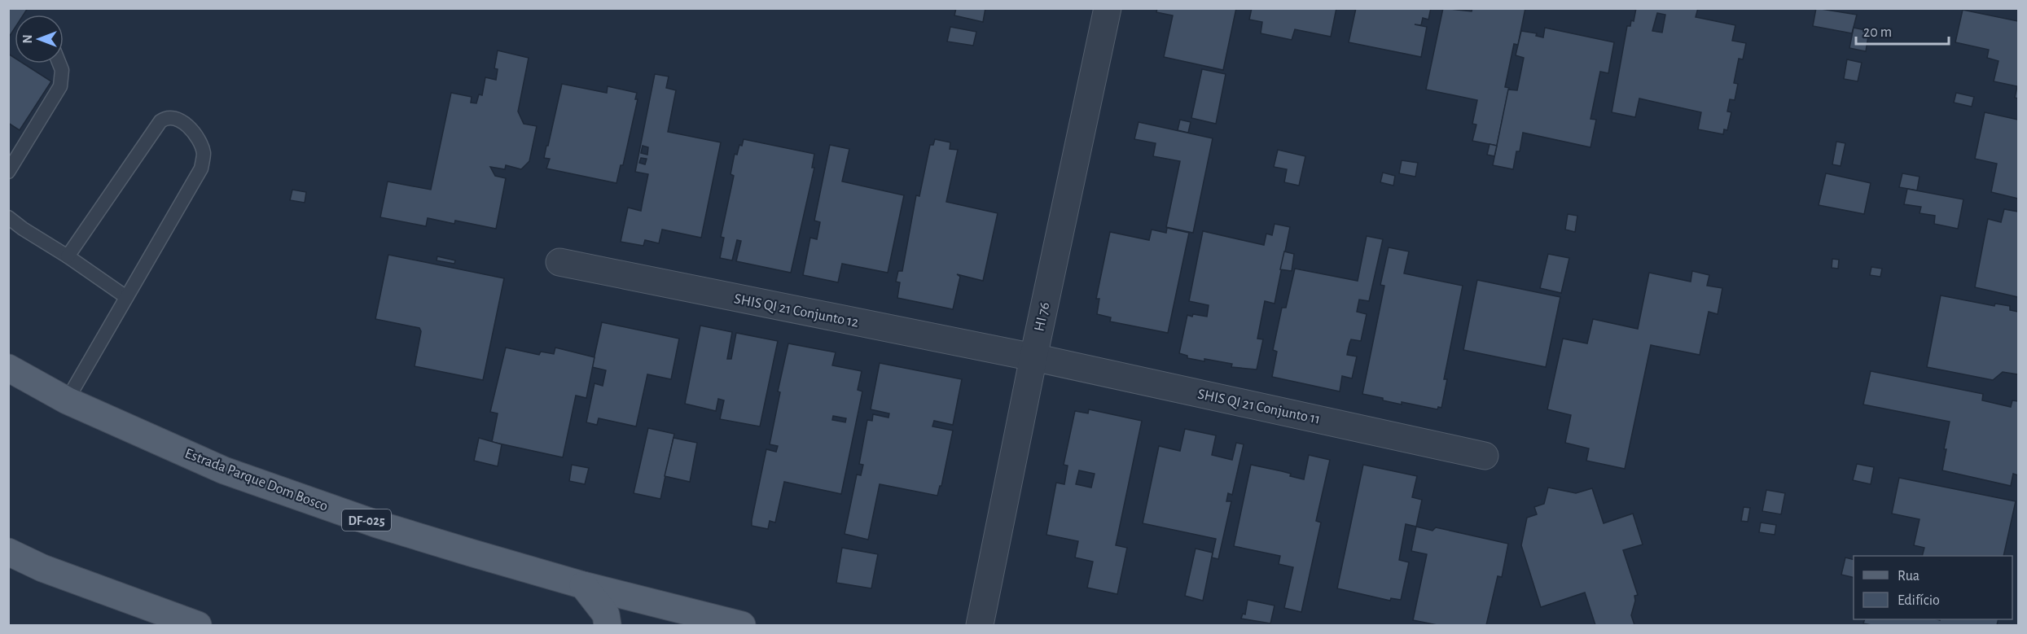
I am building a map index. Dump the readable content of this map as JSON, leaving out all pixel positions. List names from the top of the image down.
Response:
{
  "streets": {
    "main road": ["Estrada Parque Dom Bosco", "DF-025"],
    "street": ["SHIS QI 21 Conjunto 12", "HI 76", "SHIS QI 21 Conjunto 11"]
  },
  "crossings": [
    ["SHIS QI 21 Conjunto 12", "HI 76"],
    ["SHIS QI 21 Conjunto 12", "SHIS QI 21 Conjunto 11"],
    ["HI 76", "SHIS QI 21 Conjunto 11"]
  ],
  "legend": ["Rua", "Edifício"],
  "scale_bar": "20 m",
  "north": "left"
}
